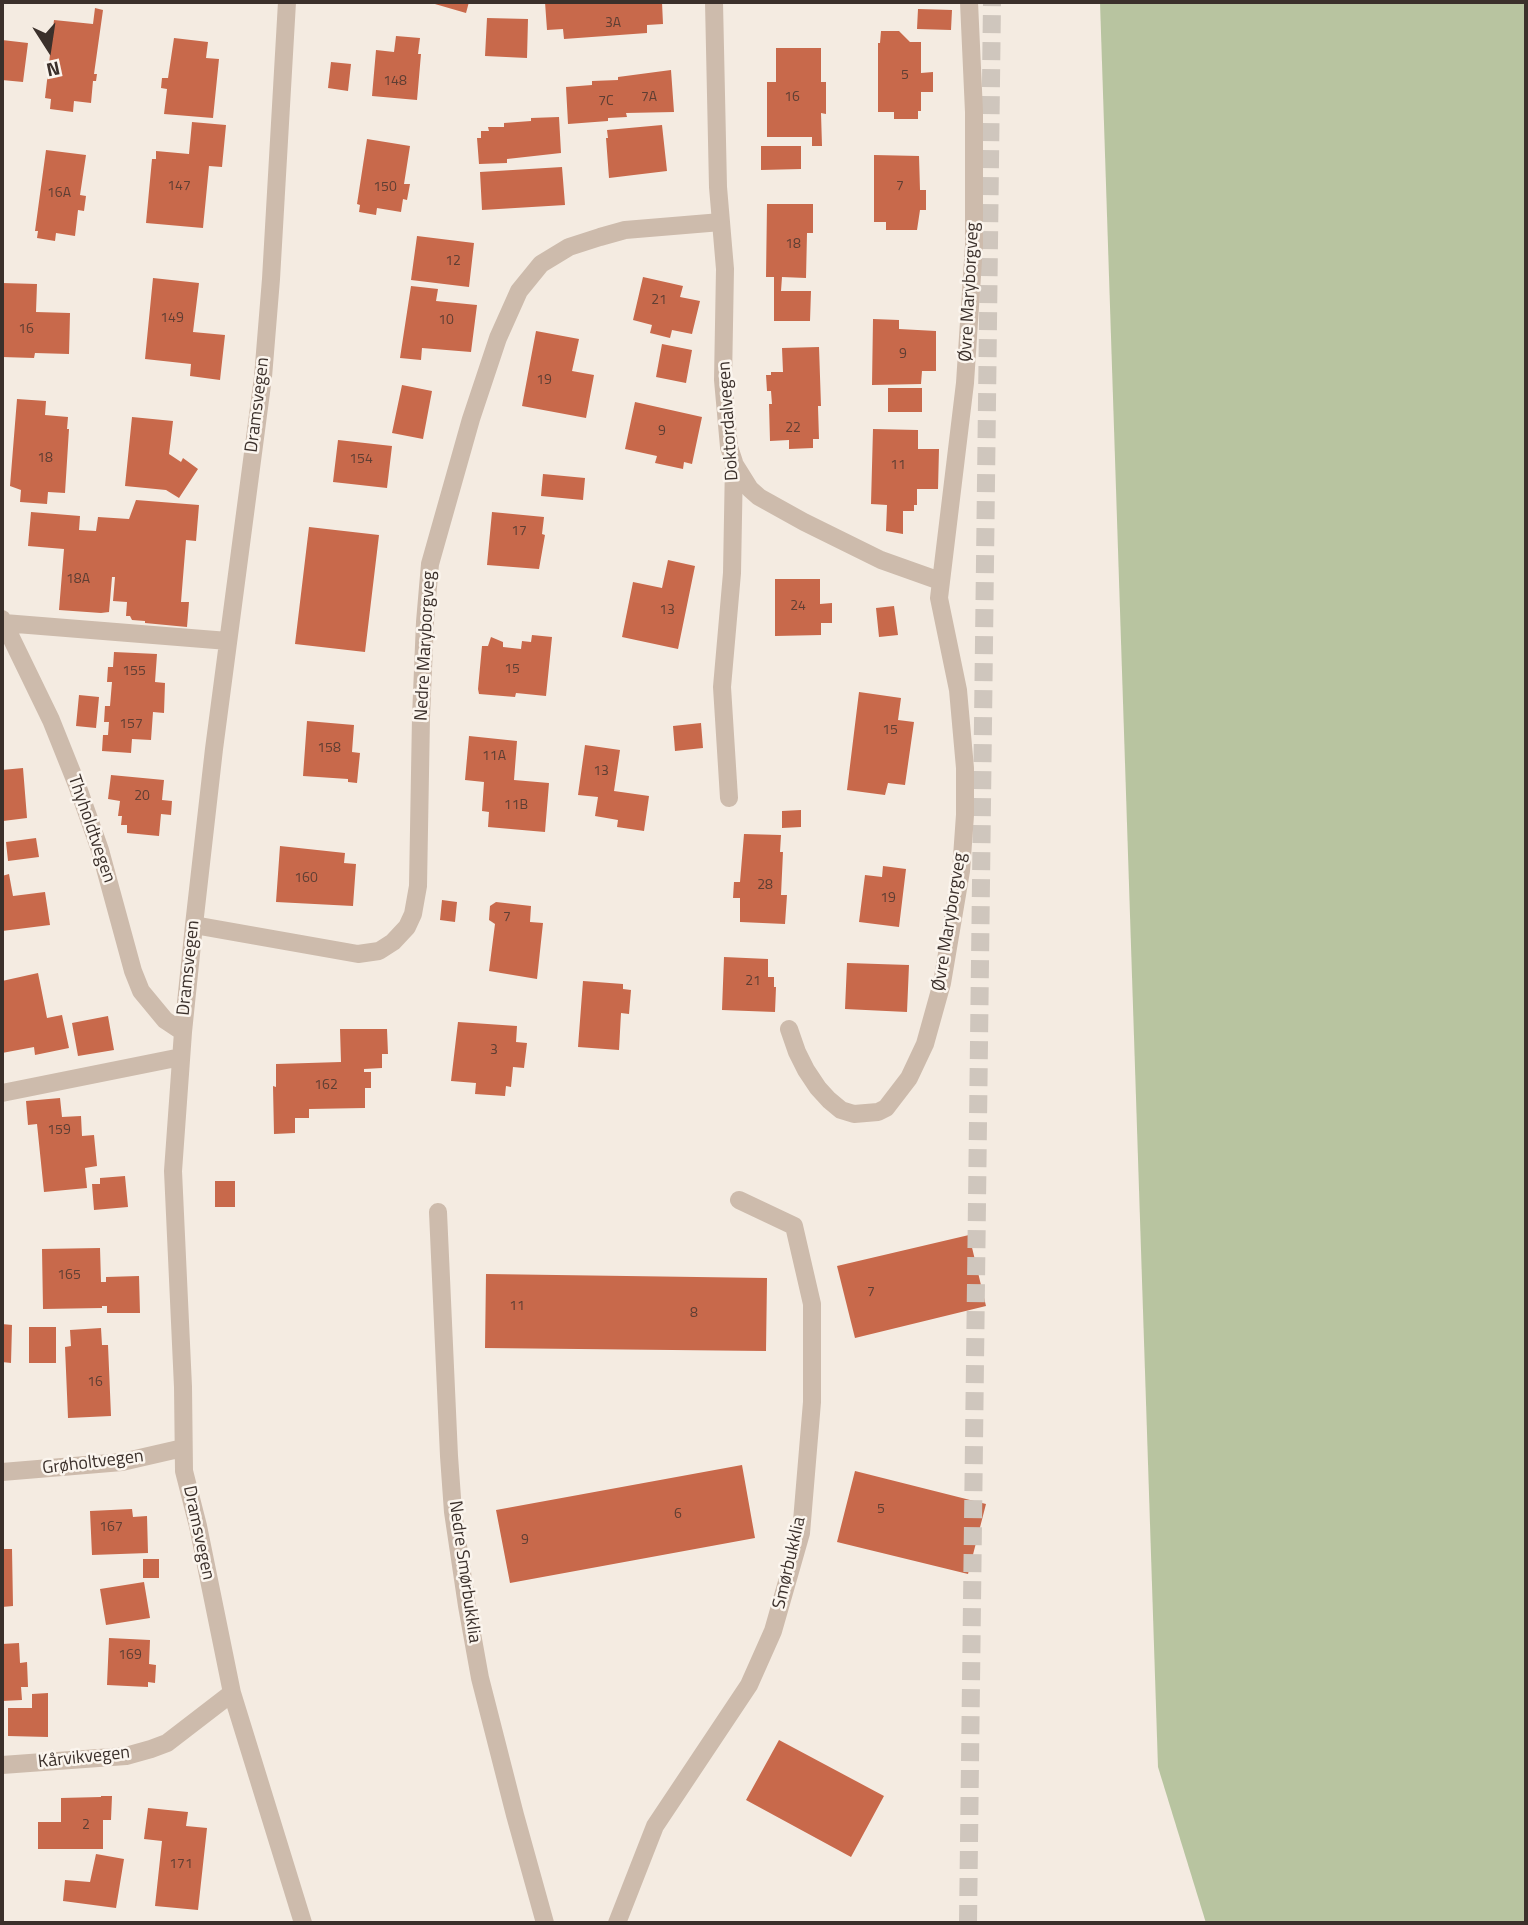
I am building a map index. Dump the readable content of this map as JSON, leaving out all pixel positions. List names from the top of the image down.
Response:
{
  "streets": {
    "street": [
      "Øvre Maryborgveg",
      "Dramsvegen",
      "Doktordalvegen",
      "Nedre Maryborgveg",
      "Thyholdtvegen",
      "Grøholtvegen",
      "Smørbukklia",
      "Nedre Smørbukklia",
      "Kårvikvegen"
    ]
  },
  "crossings": [
    ["Dramsvegen", "Nedre Maryborgveg"],
    ["Dramsvegen", "Thyholdtvegen"],
    ["Dramsvegen", "Grøholtvegen"],
    ["Dramsvegen", "Kårvikvegen"],
    ["Doktordalvegen", "Nedre Maryborgveg"]
  ],
  "house_numbers": [
    "3A",
    "5",
    "148",
    "7A",
    "16",
    "7C",
    "147",
    "7",
    "150",
    "16A",
    "18",
    "12",
    "21",
    "149",
    "10",
    "16",
    "9",
    "19",
    "22",
    "9",
    "18",
    "154",
    "11",
    "17",
    "18A",
    "24",
    "13",
    "15",
    "155",
    "157",
    "15",
    "158",
    "11A",
    "13",
    "20",
    "11B",
    "160",
    "28",
    "19",
    "7",
    "21",
    "3",
    "162",
    "159",
    "165",
    "7",
    "11",
    "8",
    "16",
    "5",
    "6",
    "167",
    "9",
    "169",
    "2",
    "171"
  ],
  "north": "bottom"
}
